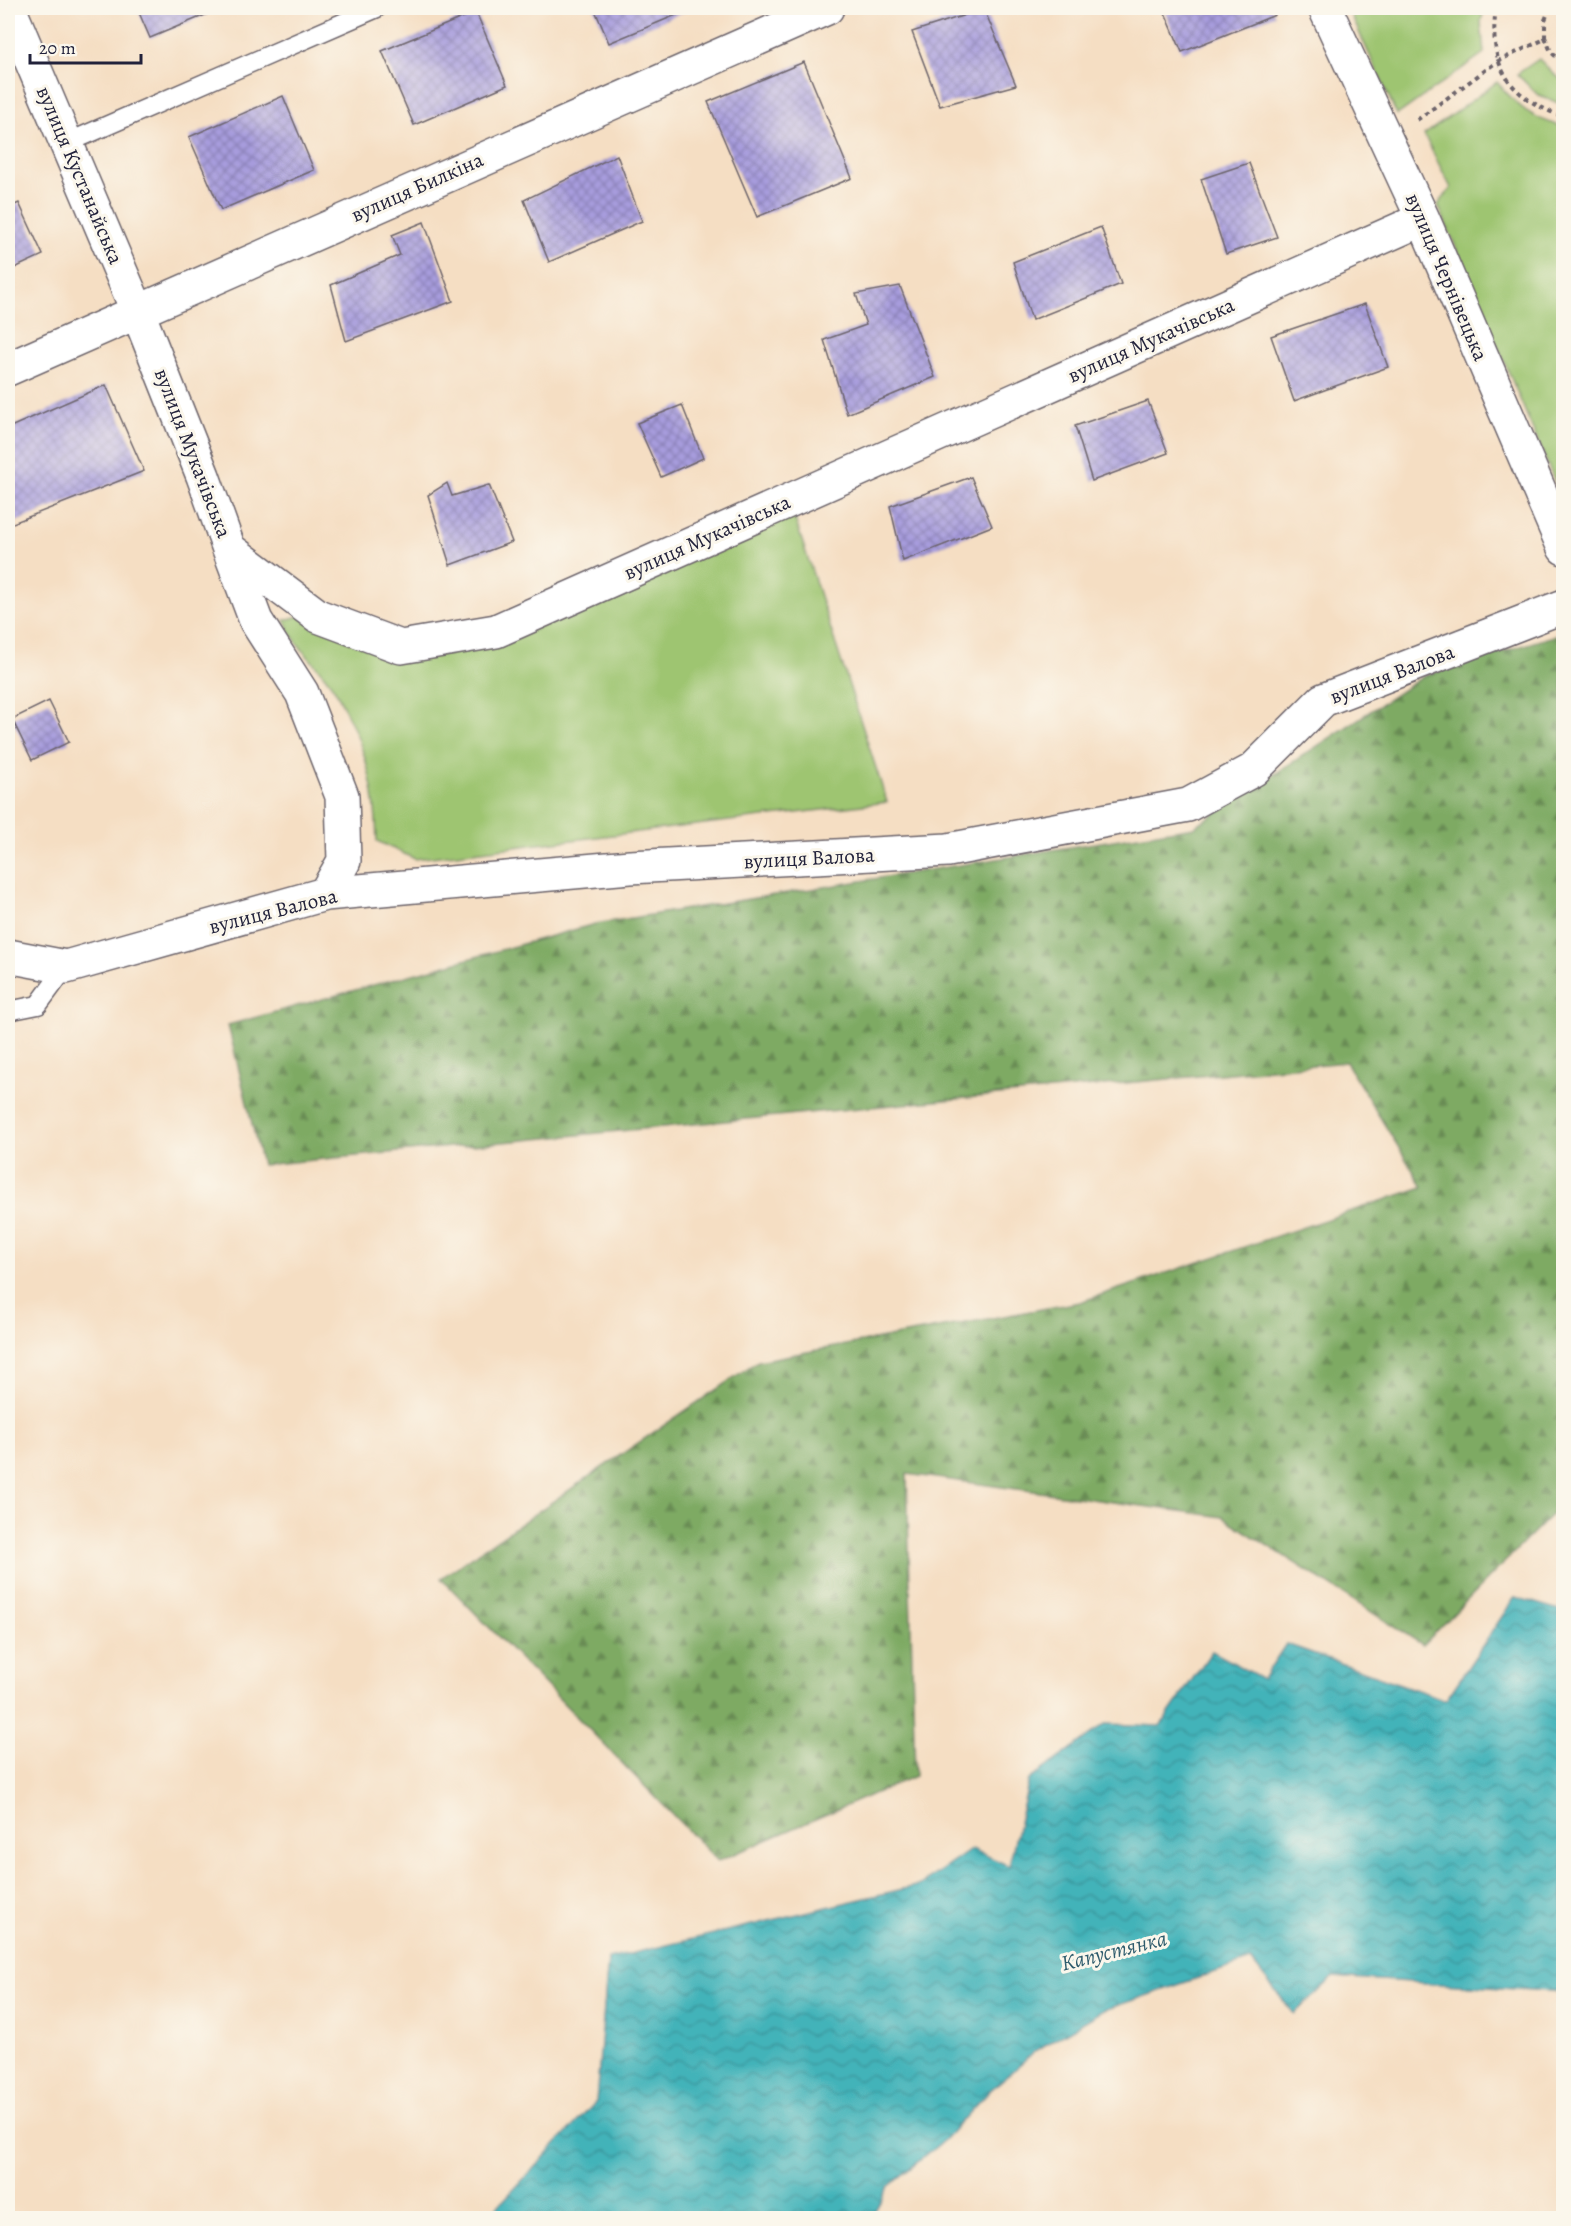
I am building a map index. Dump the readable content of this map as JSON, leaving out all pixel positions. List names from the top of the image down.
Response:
{
  "streets": {
    "street": [
      "вулиця Кустанайська",
      "вулиця Билкіна",
      "вулиця Чернівецька",
      "вулиця Мукачівська",
      "вулиця Валова"
    ]
  },
  "crossings": [
    ["вулиця Кустанайська", "вулиця Билкіна"],
    ["вулиця Кустанайська", "вулиця Мукачівська"],
    ["вулиця Билкіна", "вулиця Мукачівська"],
    ["вулиця Чернівецька", "вулиця Мукачівська"]
  ],
  "water": ["Капустянка"],
  "scale_bar": "20 m"
}
